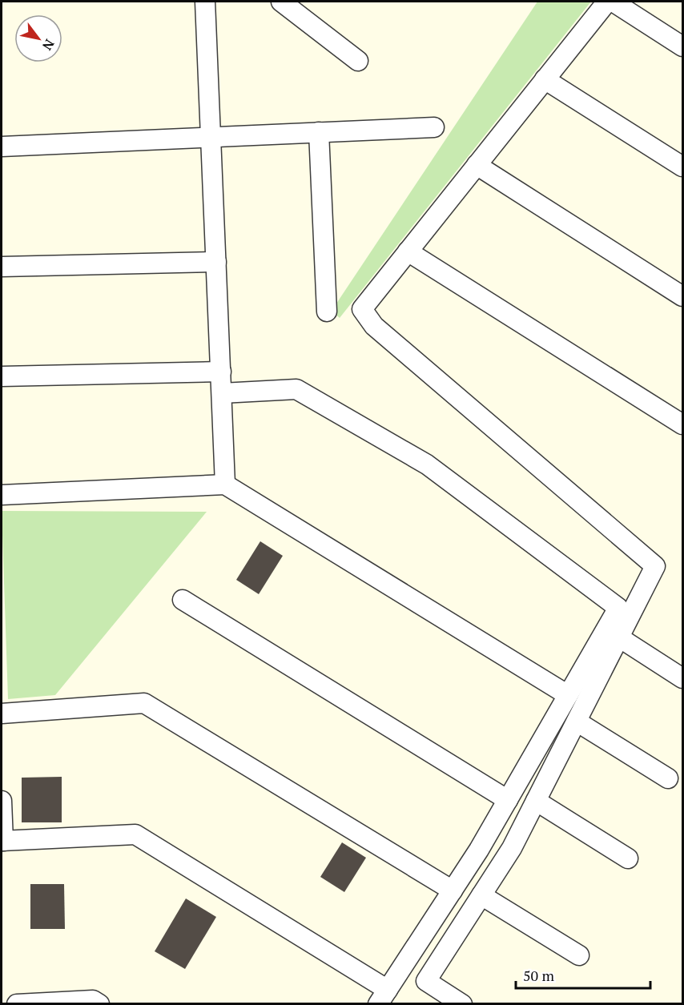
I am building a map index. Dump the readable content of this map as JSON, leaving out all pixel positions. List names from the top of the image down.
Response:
{
  "scale_bar": "50 m",
  "north": "bottom right"
}
